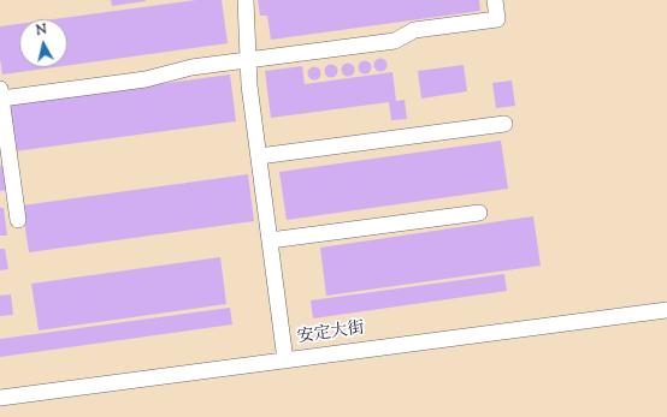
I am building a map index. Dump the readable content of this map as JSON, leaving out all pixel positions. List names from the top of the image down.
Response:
{
  "streets": {
    "street": ["安定大街"]
  },
  "north": "top"
}
